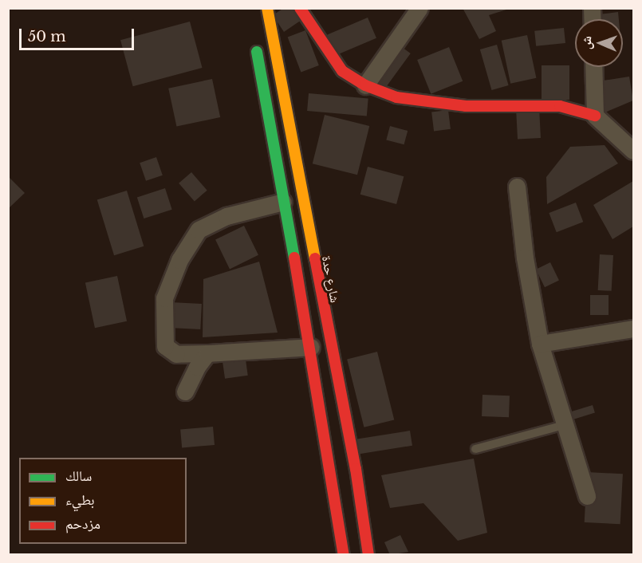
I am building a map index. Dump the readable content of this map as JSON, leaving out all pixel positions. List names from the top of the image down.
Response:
{
  "streets": {
    "main road": ["شارع حدة"]
  },
  "legend": ["سالك", "بطيء", "مزدحم"],
  "scale_bar": "50 m",
  "north": "left"
}
